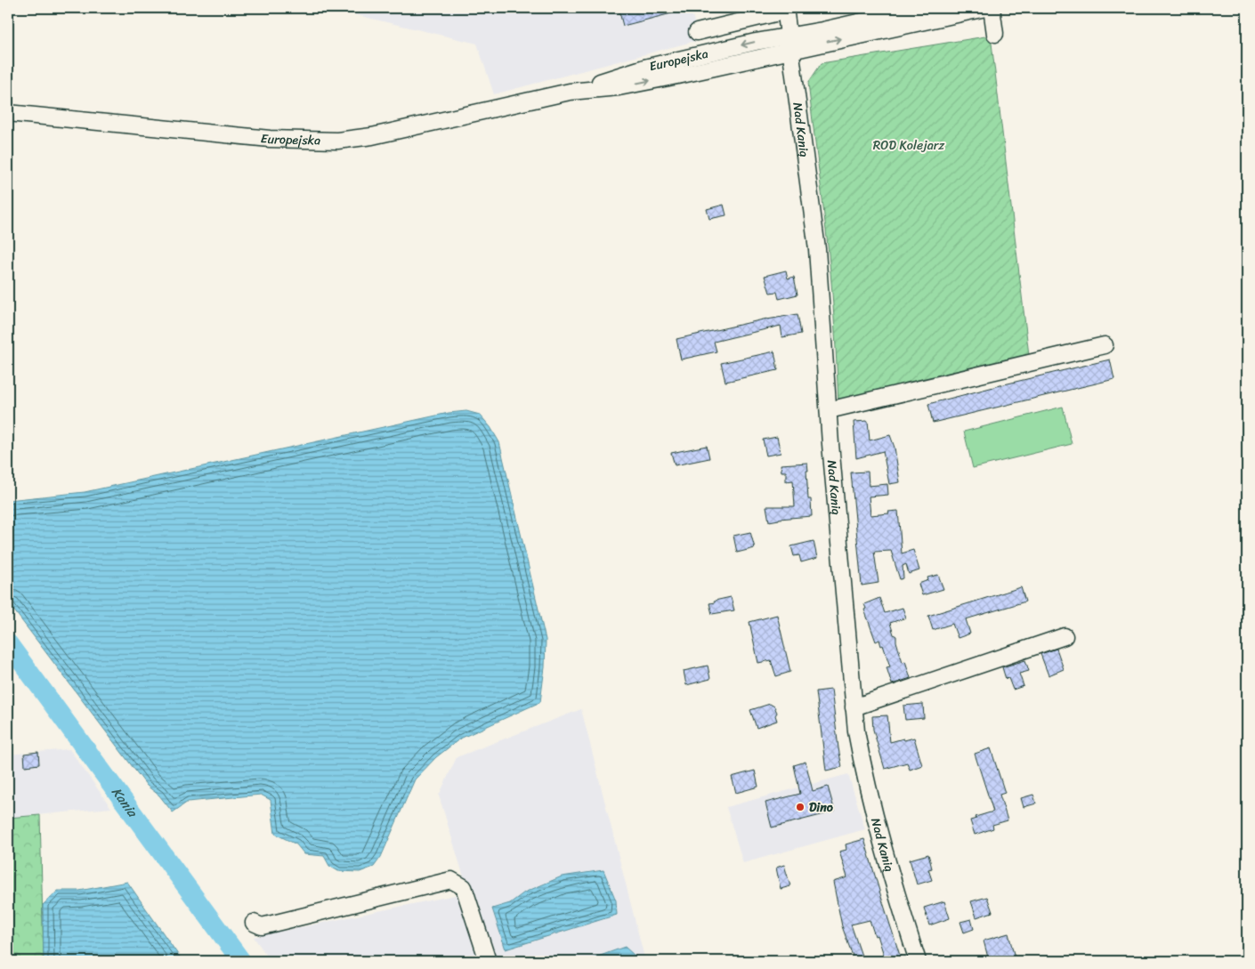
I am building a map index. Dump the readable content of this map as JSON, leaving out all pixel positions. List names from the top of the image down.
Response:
{
  "streets": {
    "street": ["Europejska", "Nad Kanią"]
  },
  "crossings": [
    ["Europejska", "Nad Kanią"]
  ],
  "water": ["Kania"],
  "parks": ["ROD Kolejarz"],
  "places": ["Dino"]
}
